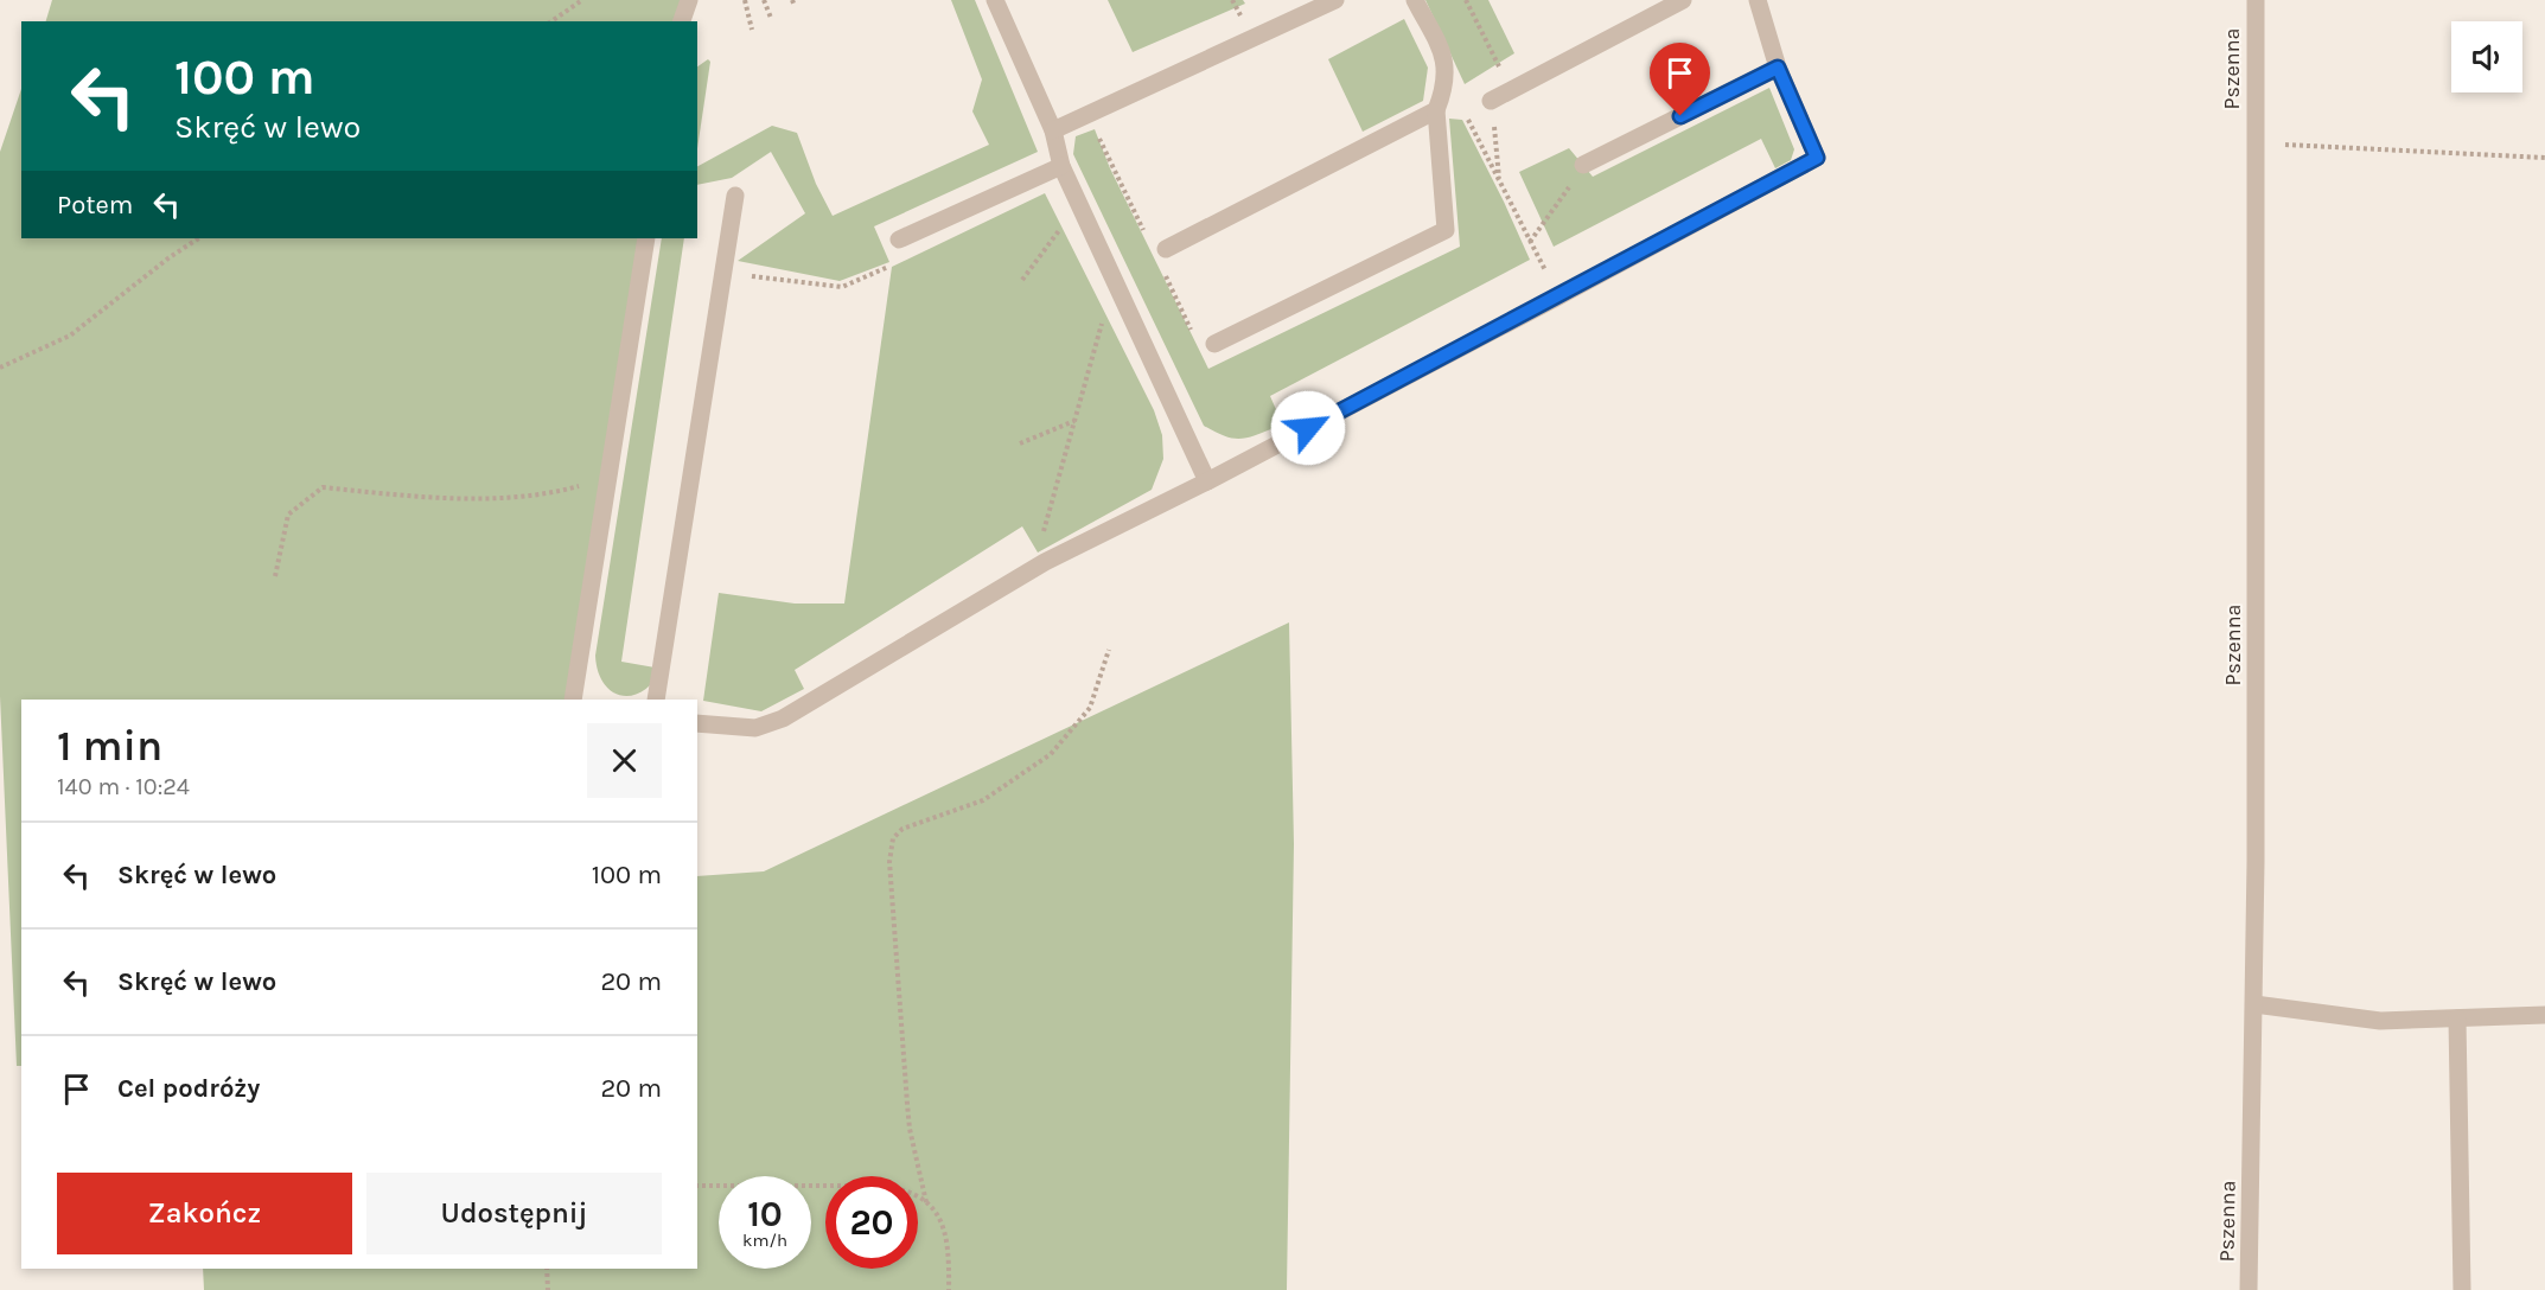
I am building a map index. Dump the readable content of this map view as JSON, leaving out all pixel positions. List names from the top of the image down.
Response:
{
  "streets": {
    "street": ["Pszenna"]
  },
  "page": {
    "turn": ["100 m", "Skręć w lewo"],
    "then": "Potem",
    "heading": ["1 min", "140 m · 10:24"],
    "list": [
      {
        "name": "Skręć w lewo",
        "value": "100 m"
      },
      {
        "name": "Skręć w lewo",
        "value": "20 m"
      },
      {
        "name": "Cel podróży",
        "value": "20 m"
      }
    ],
    "buttons": ["Zakończ", "Udostępnij"],
    "speed": "10 km/h",
    "limit": "20"
  }
}
